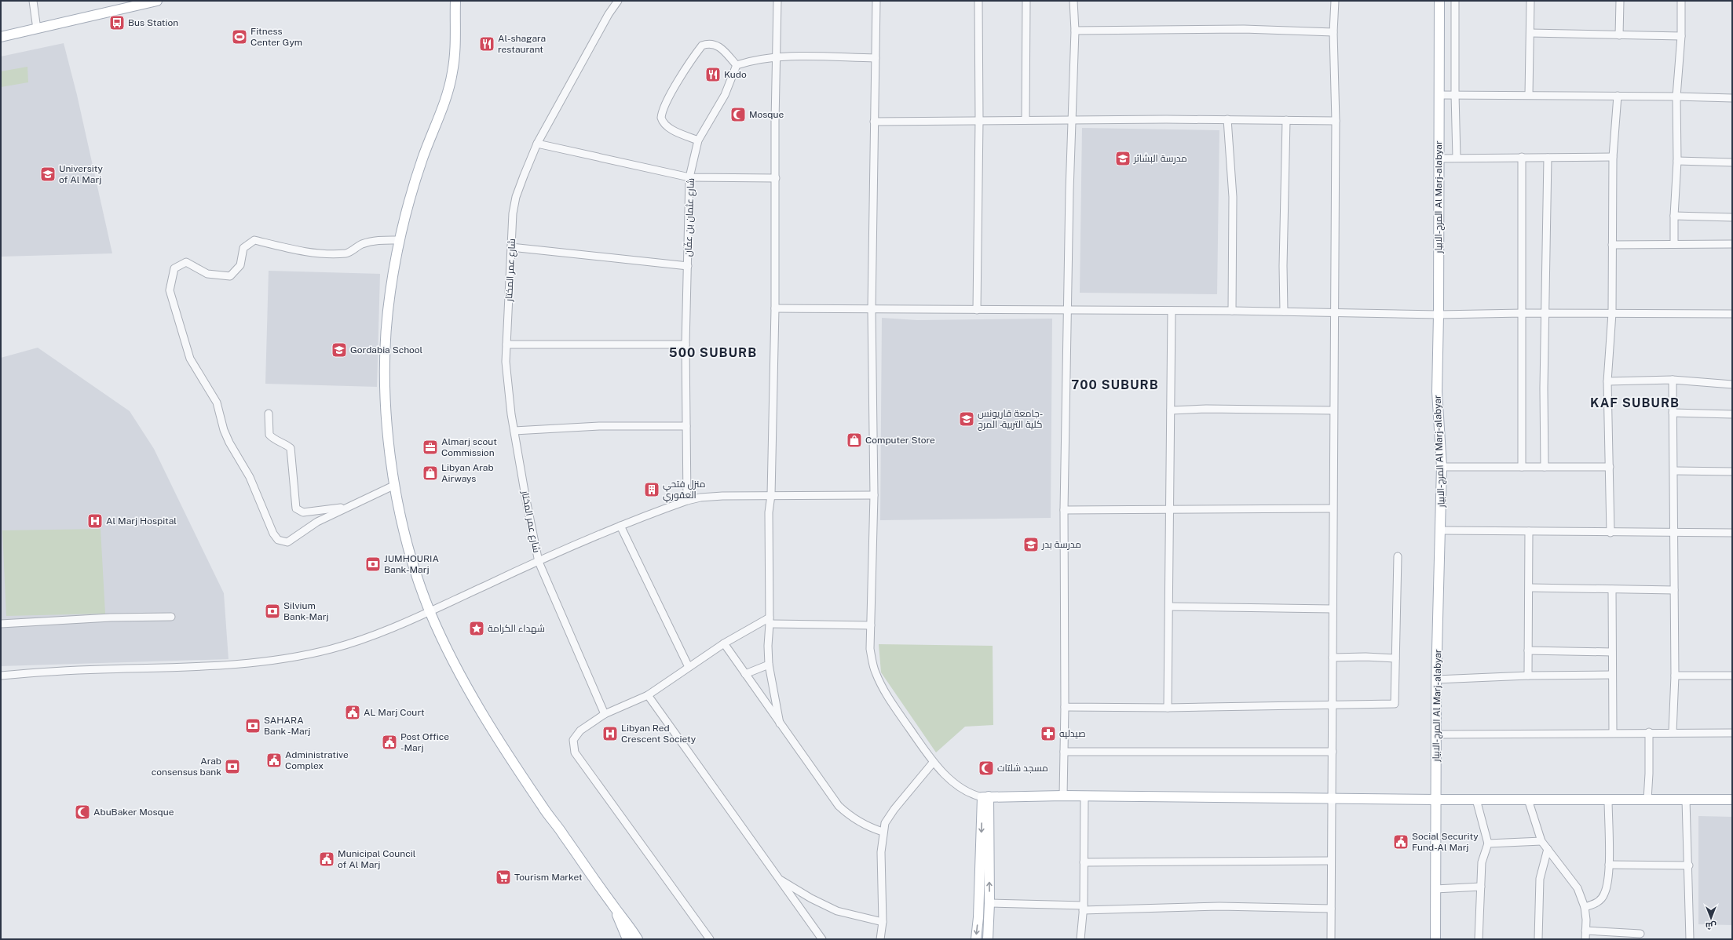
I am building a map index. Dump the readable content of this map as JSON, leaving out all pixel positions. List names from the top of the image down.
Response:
{
  "streets": {
    "main road": ["المرج-الابيار Al Marj-alabyar"],
    "street": ["شارع عثمان بن عفّان", "شارع عمر المختار"]
  },
  "districts": ["500 SUBURB", "700 SUBURB", "KAF SUBURB"],
  "places": {
    "bus stop": ["Bus Station"],
    "sports": ["Fitness Center Gym"],
    "restaurant": ["Al-shagara restaurant", "Kudo"],
    "mosque": ["Mosque", "مسجد شلتات", "AbuBaker Mosque"],
    "school or university": [
      "مدرسة البشائر",
      "University of Al Marj",
      "Gordabia School",
      "جامعة قاريونس- كلية التربية- المرج",
      "مدرسة بدر"
    ],
    "shop": ["Computer Store", "Libyan Arab Airways"],
    "office": ["Almarj scout Commission"],
    "building": ["منزل فتحي العقوري"],
    "hospital": ["Al Marj Hospital", "Libyan Red Crescent Society"],
    "bank": [
      "JUMHOURIA Bank-Marj",
      "Silvium Bank-Marj",
      "SAHARA Bank -Marj",
      "Arab consensus bank"
    ],
    "place": ["شهداء الكرامة"],
    "public building": [
      "AL Marj Court",
      "Post Office -Marj",
      "Administrative Complex",
      "Social Security Fund-Al Marj",
      "Municipal Council of Al Marj"
    ],
    "pharmacy": ["صيدليه"],
    "supermarket": ["Tourism Market"]
  },
  "north": "bottom"
}
